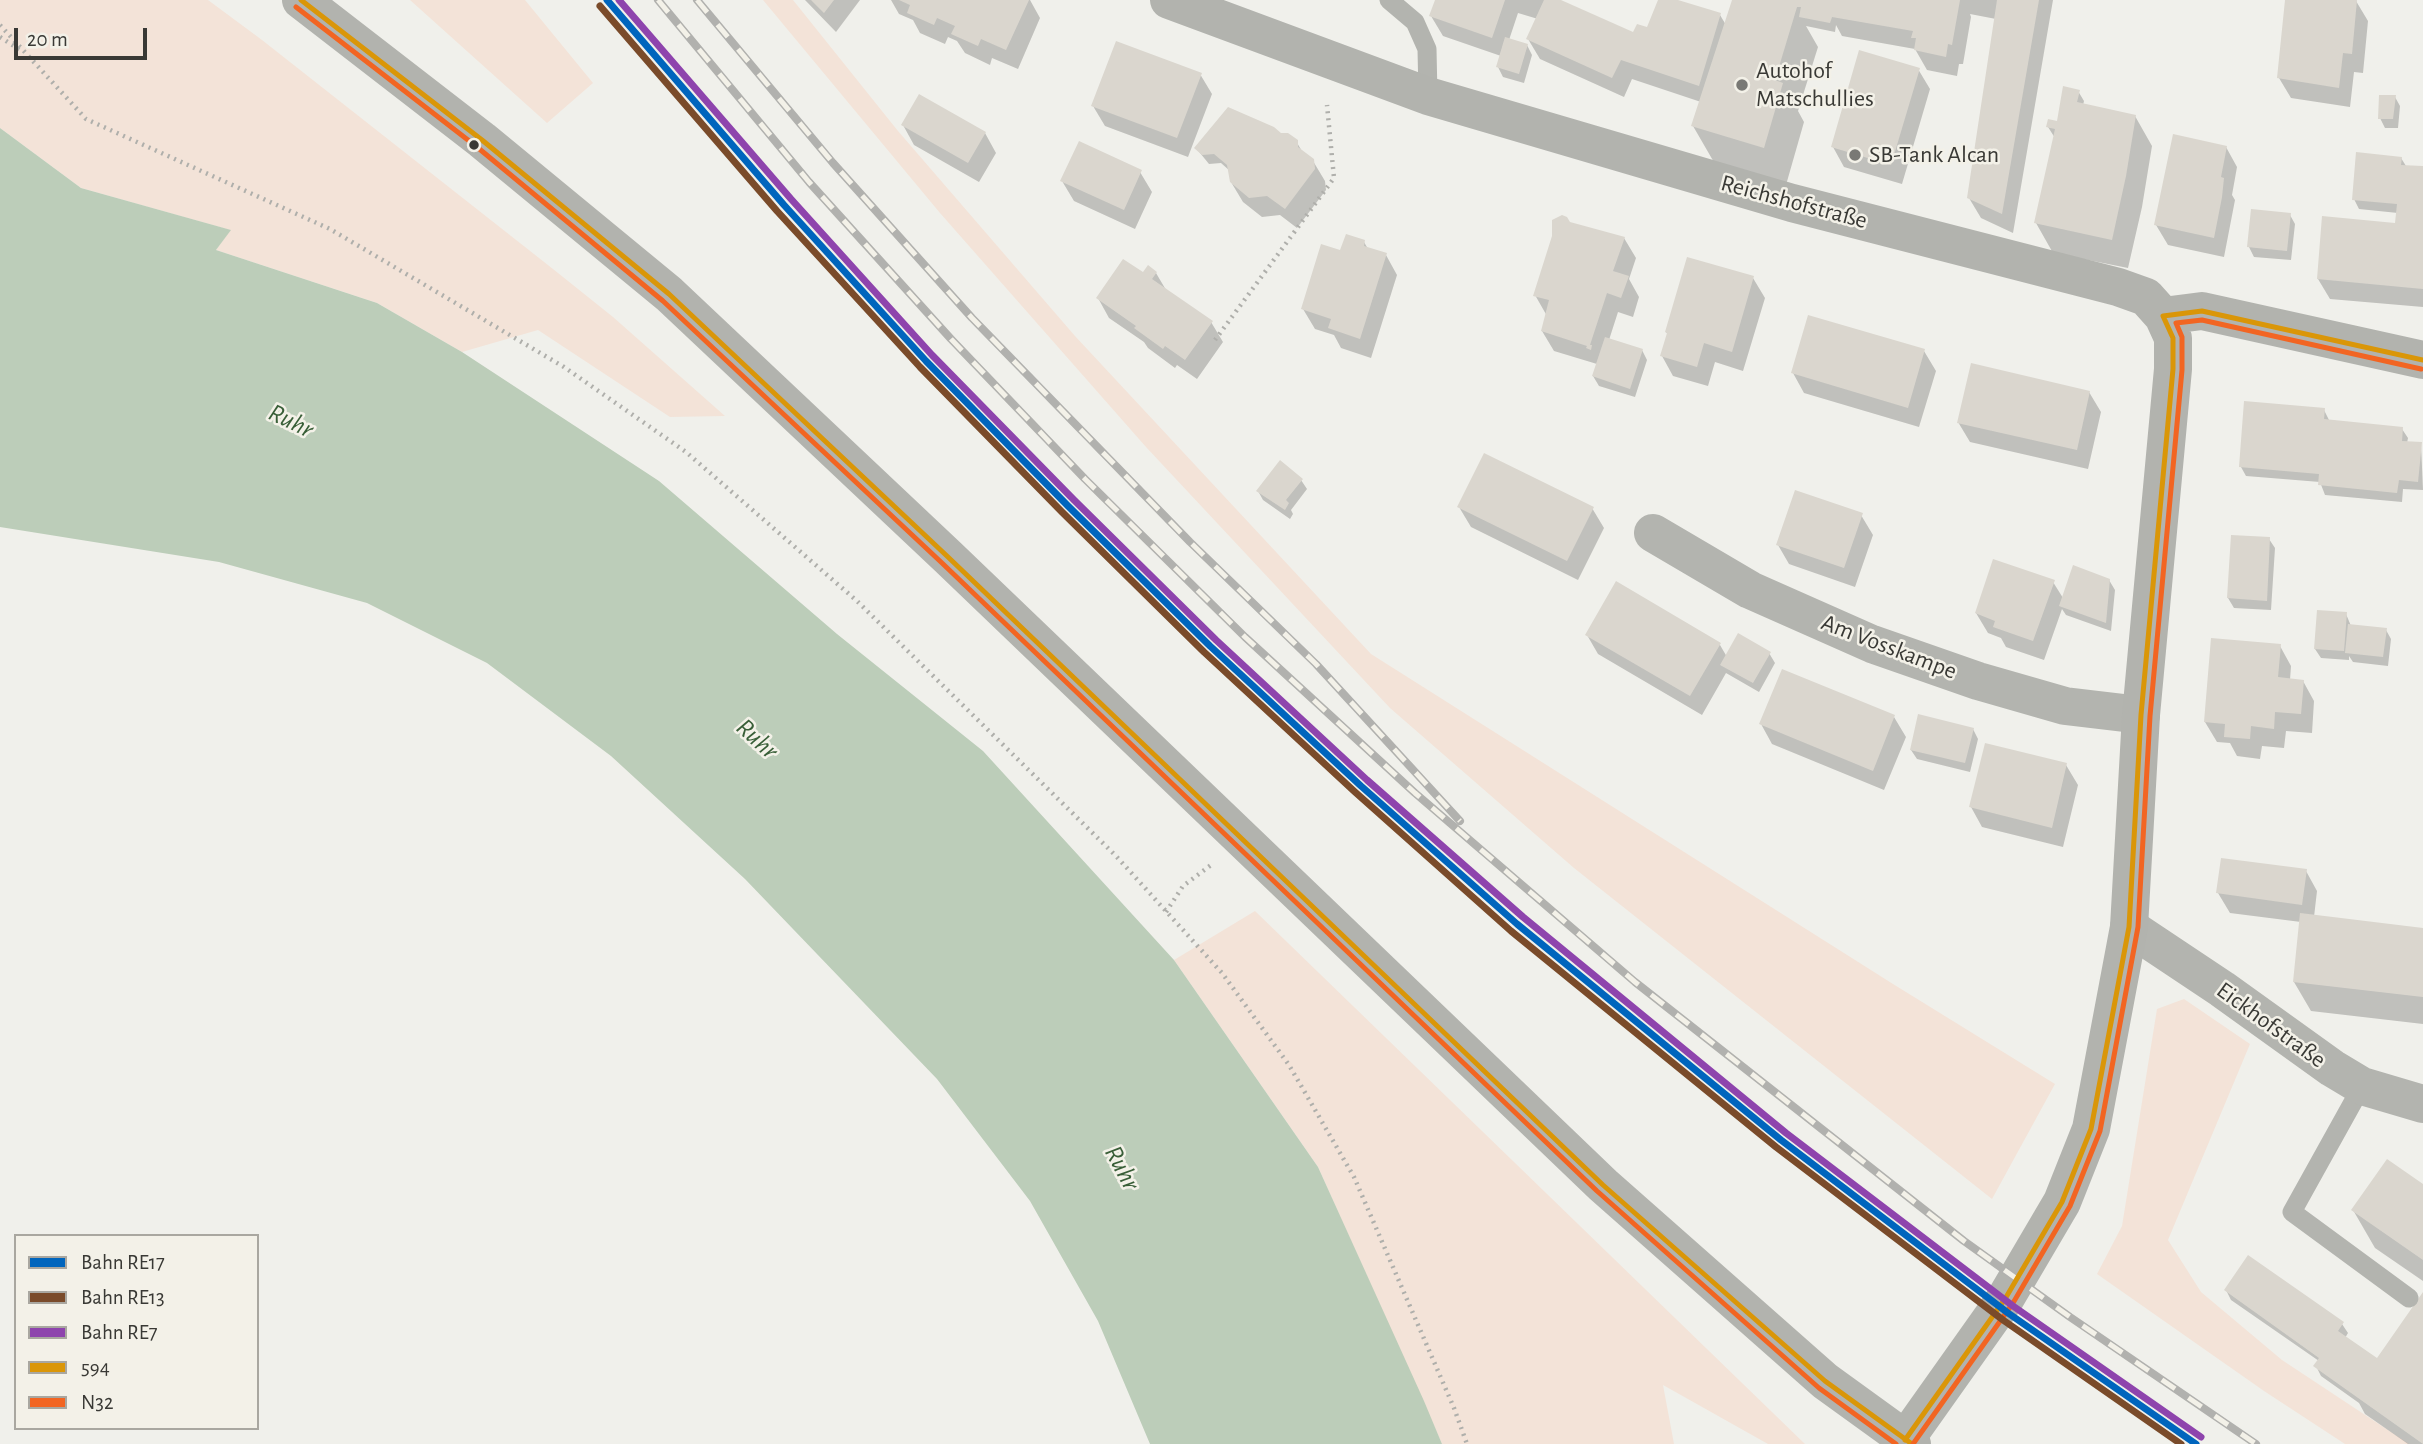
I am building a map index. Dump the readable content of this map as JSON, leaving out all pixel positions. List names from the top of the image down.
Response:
{
  "streets": {
    "street": ["Reichshofstraße", "Am Vosskampe", "Eickhofstraße"]
  },
  "water": ["Ruhr"],
  "places": ["Autohof Matschullies", "SB-Tank Alcan"],
  "lines": [
    "rail line RE17",
    "rail line RE7",
    "transit line 594",
    "rail line RE13",
    "transit line N32"
  ],
  "legend": [
    "Bahn RE17",
    "Bahn RE13",
    "Bahn RE7",
    "594",
    "N32"
  ],
  "scale_bar": "20 m"
}
